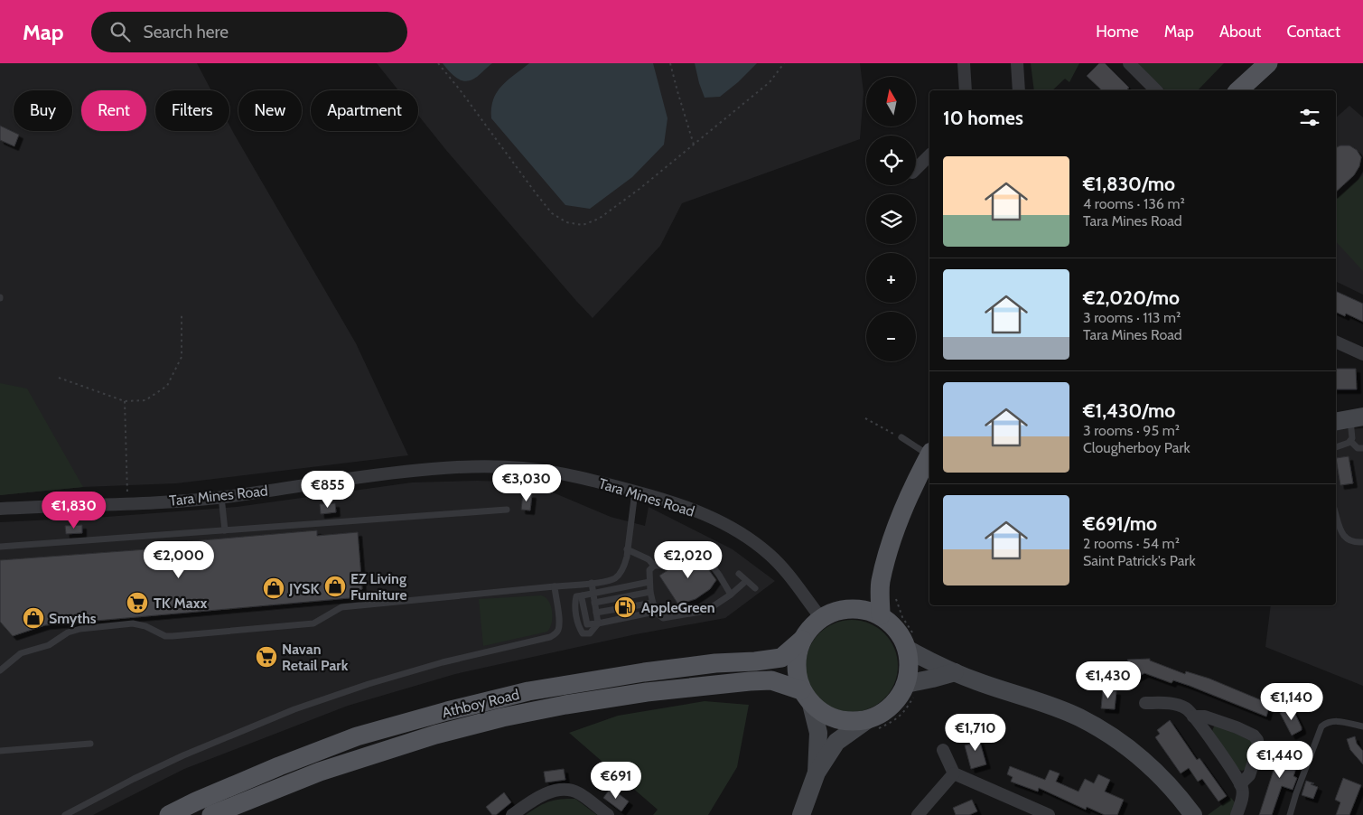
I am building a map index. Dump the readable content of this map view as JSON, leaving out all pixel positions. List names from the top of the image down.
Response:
{
  "streets": {
    "main road": ["Athboy Road"],
    "street": ["Tara Mines Road"]
  },
  "crossings": [
    ["Tara Mines Road", "Athboy Road"]
  ],
  "places": {
    "shop": ["EZ Living Furniture", "JYSK", "Smyths"],
    "supermarket": ["TK Maxx", "Navan Retail Park"],
    "fuel station": ["AppleGreen"]
  },
  "north": "top",
  "page": {
    "header": "Map",
    "search": "Search here",
    "nav": [
      "Home",
      "Map",
      "About",
      "Contact"
    ],
    "map_buttons": ["+", "−"],
    "chip": [
      "Buy",
      "Rent",
      "Filters",
      "New",
      "Apartment"
    ],
    "heading": "10 homes",
    "list": [
      {
        "name": "€1,830/mo",
        "note": "4 rooms · 136 m² · Tara Mines Road"
      },
      {
        "name": "€2,020/mo",
        "note": "3 rooms · 113 m² · Tara Mines Road"
      },
      {
        "name": "€1,430/mo",
        "note": "3 rooms · 95 m² · Clougherboy Park"
      },
      {
        "name": "€691/mo",
        "note": "2 rooms · 54 m² · Saint Patrick's Park"
      }
    ],
    "price": [
      "€3,030",
      "€855",
      "€1,830",
      "€2,000",
      "€2,020",
      "€1,430",
      "€1,140",
      "€1,710",
      "€1,440",
      "€691"
    ]
  }
}
